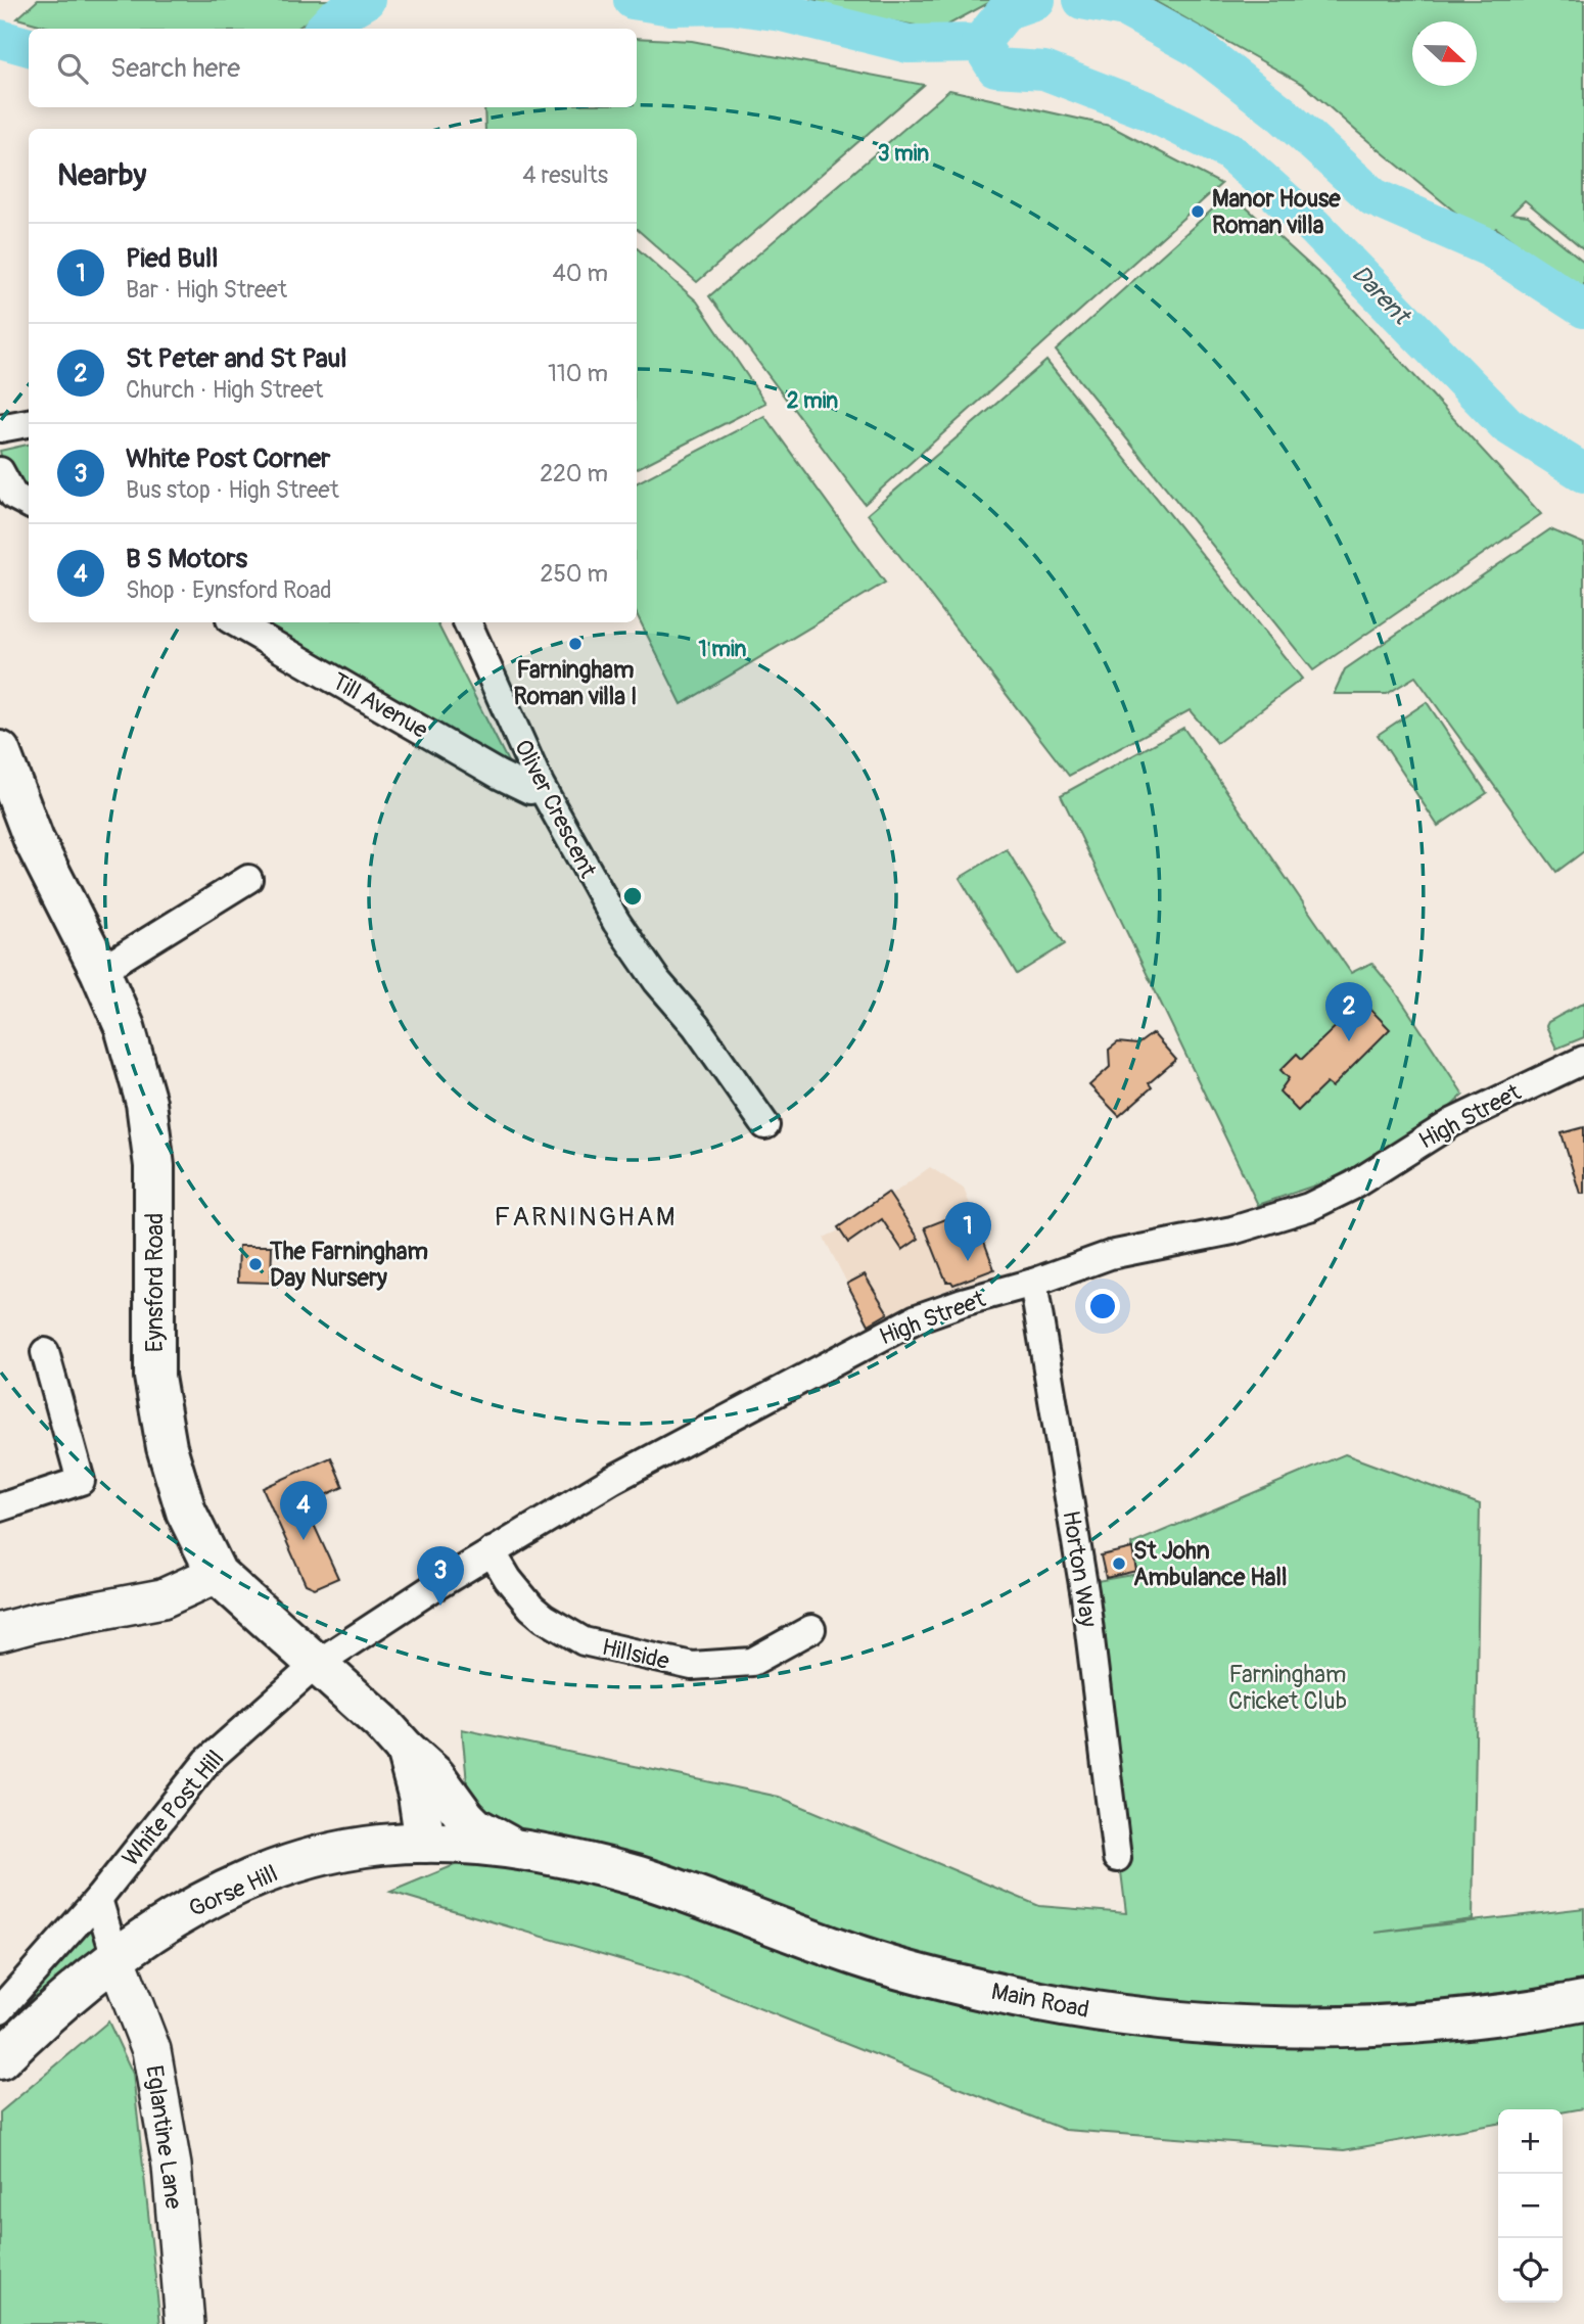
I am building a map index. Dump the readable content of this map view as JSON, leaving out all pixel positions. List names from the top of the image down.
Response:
{
  "streets": {
    "main road": ["Eynsford Road", "Gorse Hill", "Main Road"],
    "street": [
      "Till Avenue",
      "Oliver Crescent",
      "High Street",
      "Horton Way",
      "Hillside",
      "White Post Hill",
      "Eglantine Lane"
    ]
  },
  "crossings": [
    ["High Street", "Eynsford Road"],
    ["High Street", "Horton Way"],
    ["High Street", "Hillside"],
    ["High Street", "White Post Hill"],
    ["Eynsford Road", "White Post Hill"],
    ["Eynsford Road", "Gorse Hill"],
    ["Eynsford Road", "Main Road"],
    ["Gorse Hill", "Main Road"],
    ["Gorse Hill", "Eglantine Lane"]
  ],
  "districts": ["FARNINGHAM"],
  "water": ["Darent"],
  "parks": ["Farningham Cricket Club"],
  "places": [
    "Manor House Roman villa",
    "Farningham Roman villa I",
    "The Farningham Day Nursery",
    "St John Ambulance Hall"
  ],
  "north": "right",
  "page": {
    "search": "Search here",
    "heading": ["Nearby", "4 results"],
    "list": [
      {
        "mark": "1",
        "name": "Pied Bull",
        "note": "Bar · High Street",
        "value": "40 m"
      },
      {
        "mark": "2",
        "name": "St Peter and St Paul",
        "note": "Church · High Street",
        "value": "110 m"
      },
      {
        "mark": "3",
        "name": "White Post Corner",
        "note": "Bus stop · High Street",
        "value": "220 m"
      },
      {
        "mark": "4",
        "name": "B S Motors",
        "note": "Shop · Eynsford Road",
        "value": "250 m"
      }
    ],
    "pins": [
      "2",
      "1",
      "4",
      "3"
    ],
    "map_buttons": ["+", "−"]
  },
  "rings": ["3 min", "2 min", "1 min"]
}
